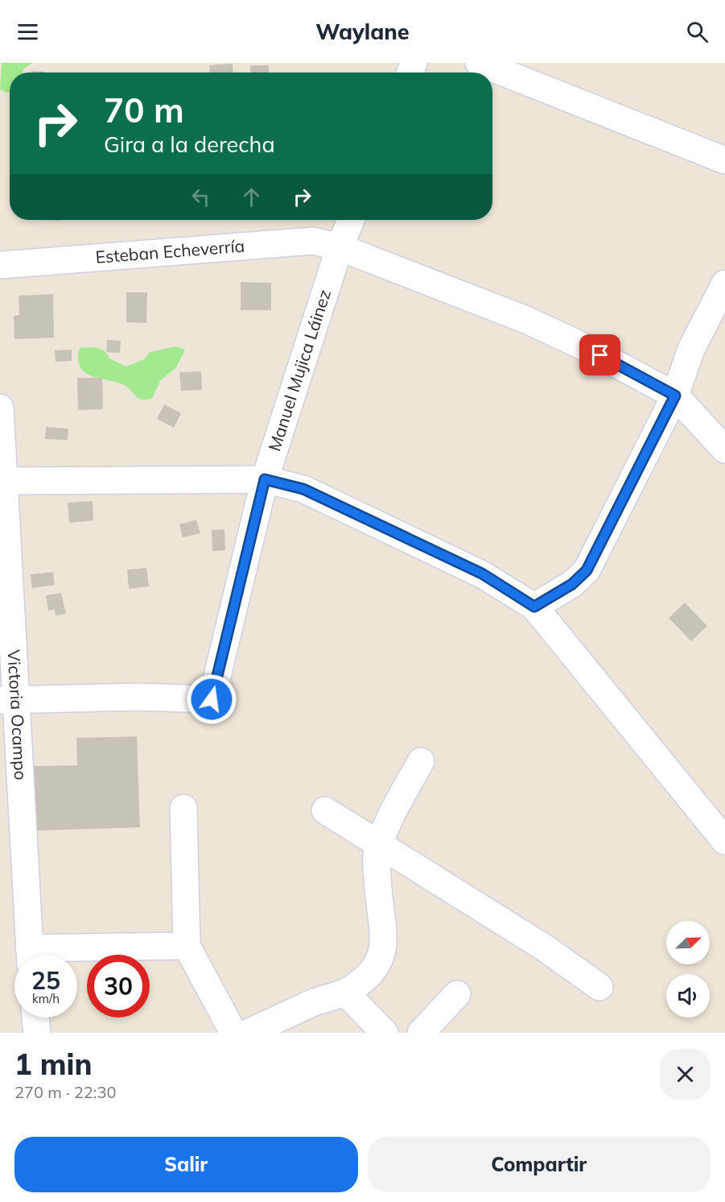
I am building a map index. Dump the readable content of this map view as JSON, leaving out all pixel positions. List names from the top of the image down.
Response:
{
  "streets": {
    "street": ["Esteban Echeverría", "Manuel Mujica Láinez", "Victoria Ocampo"]
  },
  "crossings": [
    ["Esteban Echeverría", "Manuel Mujica Láinez"],
    ["Manuel Mujica Láinez", "Victoria Ocampo"]
  ],
  "north": "top right",
  "page": {
    "header": "Waylane",
    "turn": ["70 m", "Gira a la derecha"],
    "speed": "25 km/h",
    "limit": "30",
    "heading": ["1 min", "270 m · 22:30"],
    "buttons": ["Salir", "Compartir"]
  }
}
